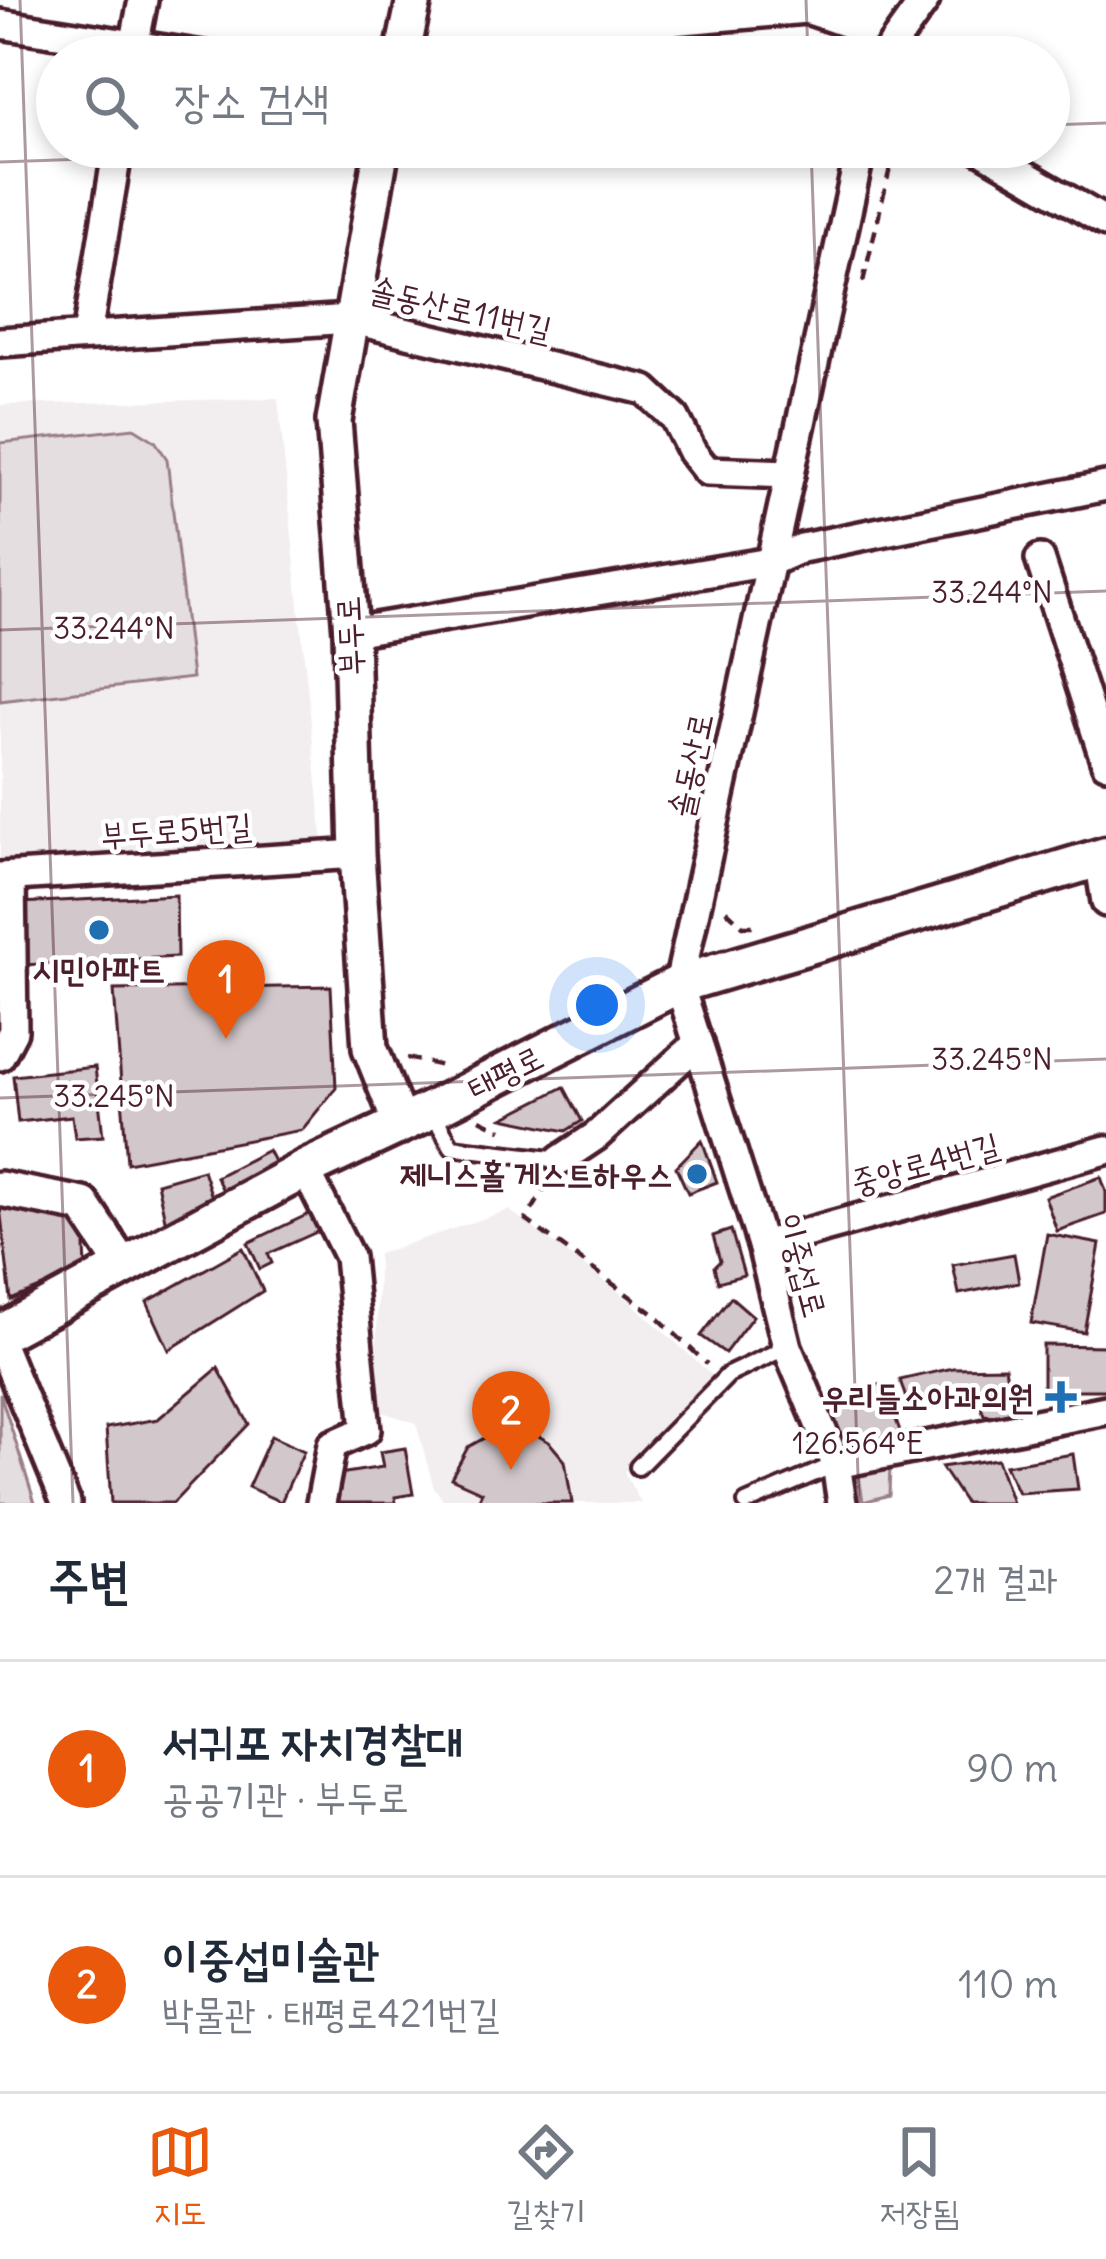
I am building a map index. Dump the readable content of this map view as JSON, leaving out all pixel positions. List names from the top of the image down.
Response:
{
  "streets": {
    "main road": ["태평로"],
    "street": [
      "솔동산로11번길",
      "부두로",
      "솔동산로",
      "부두로5번길",
      "중앙로4번길",
      "이중섭로"
    ]
  },
  "crossings": [
    ["솔동산로11번길", "부두로"],
    ["솔동산로11번길", "솔동산로"],
    ["부두로", "부두로5번길"],
    ["부두로", "태평로"],
    ["솔동산로", "태평로"],
    ["솔동산로", "이중섭로"],
    ["태평로", "이중섭로"],
    ["중앙로4번길", "이중섭로"]
  ],
  "places": {
    "other": ["시민아파트", "제니스홀 게스트하우스"],
    "health": ["우리들소아과의원"]
  },
  "page": {
    "search": "장소 검색",
    "pins": ["1", "2"],
    "heading": ["주변", "2개 결과"],
    "list": [
      {
        "mark": "1",
        "name": "서귀포 자치경찰대",
        "note": "공공기관 · 부두로",
        "value": "90 m"
      },
      {
        "mark": "2",
        "name": "이중섭미술관",
        "note": "박물관 · 태평로421번길",
        "value": "110 m"
      }
    ],
    "nav": ["지도", "길찾기", "저장됨"]
  },
  "coordinates": ["33.244°N", "33.245°N", "126.564°E"]
}
